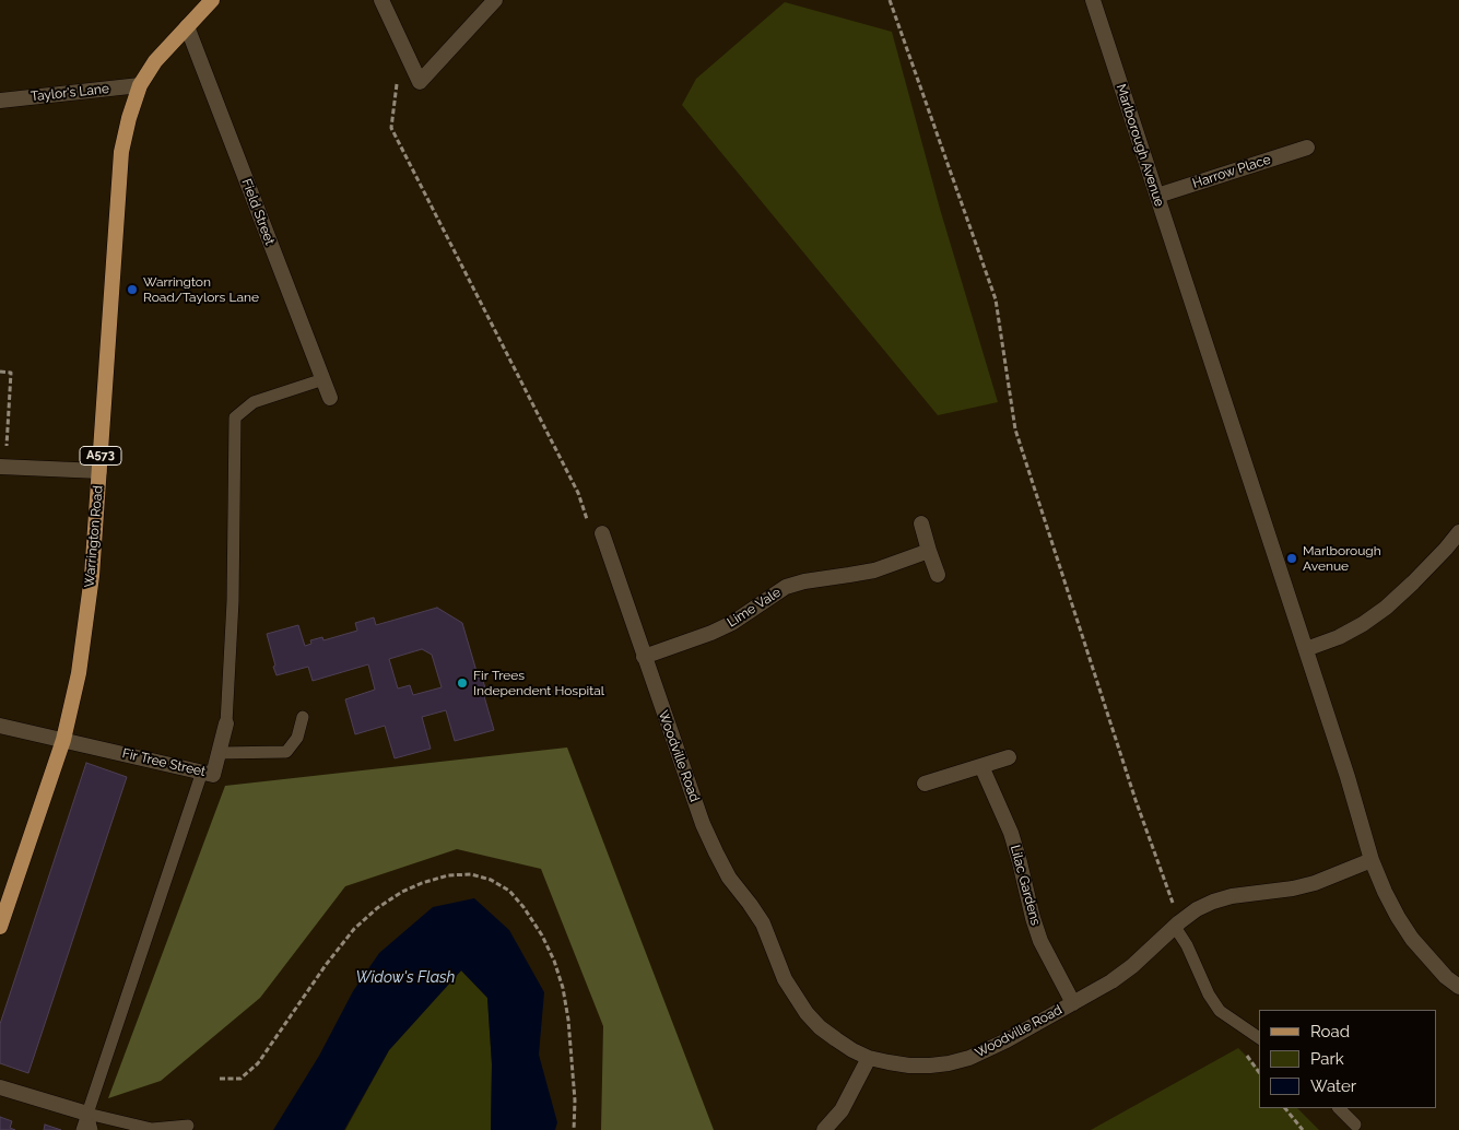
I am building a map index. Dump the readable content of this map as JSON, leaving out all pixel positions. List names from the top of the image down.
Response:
{
  "streets": {
    "main road": ["A573", "Warrington Road"],
    "street": [
      "Taylor's Lane",
      "Marlborough Avenue",
      "Harrow Place",
      "Field Street",
      "Lime Vale",
      "Woodville Road",
      "Fir Tree Street",
      "Lilac Gardens"
    ]
  },
  "crossings": [
    ["Taylor's Lane", "Warrington Road"],
    ["Marlborough Avenue", "Harrow Place"],
    ["Marlborough Avenue", "Woodville Road"],
    ["Field Street", "Warrington Road"],
    ["Warrington Road", "Fir Tree Street"],
    ["Lime Vale", "Woodville Road"],
    ["Woodville Road", "Lilac Gardens"]
  ],
  "water": ["Widow's Flash"],
  "places": ["Warrington Road/Taylors Lane", "Marlborough Avenue", "Fir Trees Independent Hospital"],
  "legend": ["Road", "Park", "Water"]
}
